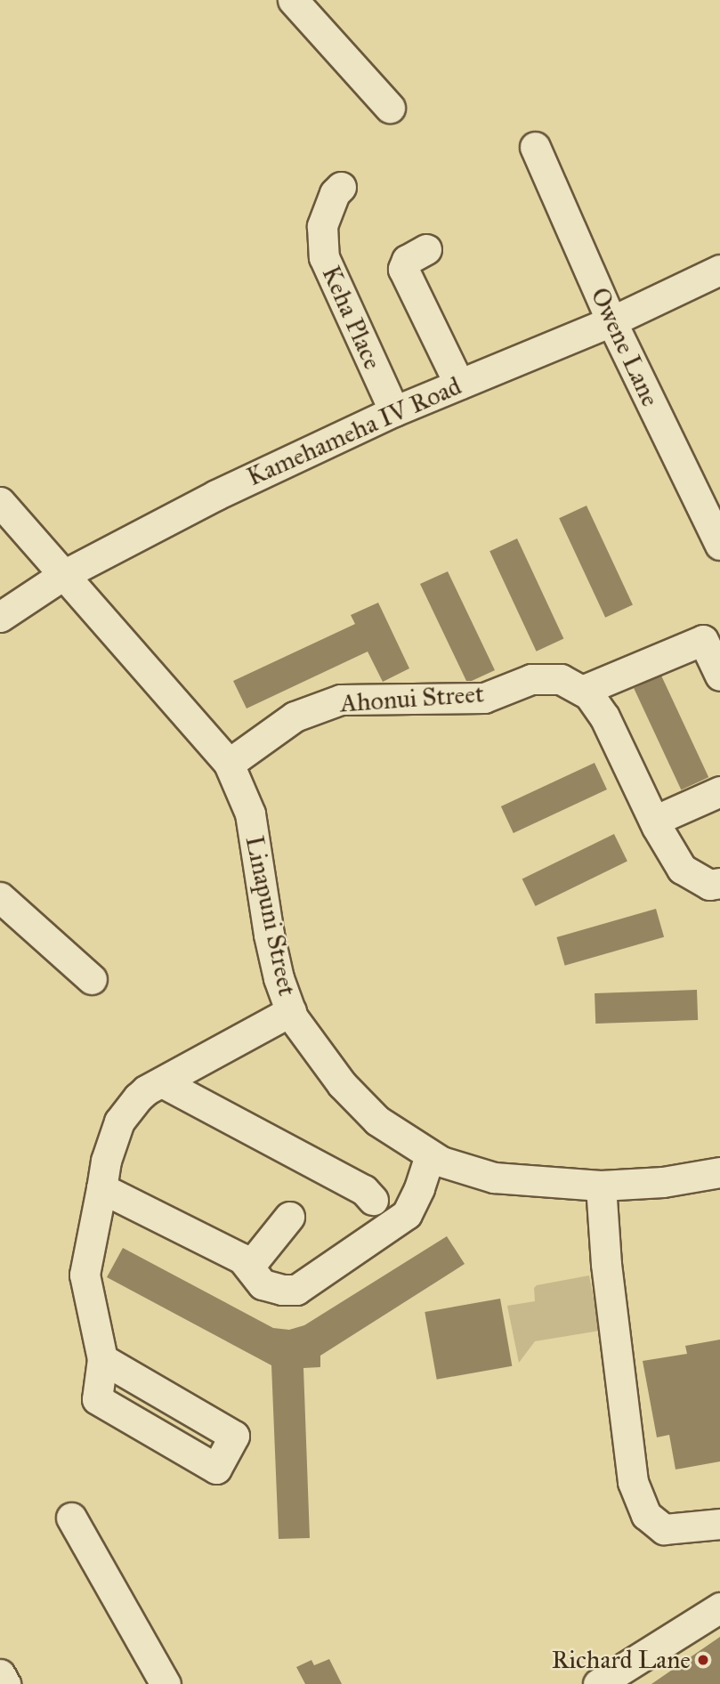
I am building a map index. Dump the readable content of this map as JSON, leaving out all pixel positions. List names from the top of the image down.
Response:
{
  "streets": {
    "street": [
      "Keha Place",
      "Owene Lane",
      "Kamehameha IV Road",
      "Ahonui Street",
      "Linapuni Street"
    ]
  },
  "crossings": [
    ["Keha Place", "Kamehameha IV Road"],
    ["Owene Lane", "Kamehameha IV Road"],
    ["Kamehameha IV Road", "Linapuni Street"],
    ["Ahonui Street", "Linapuni Street"]
  ],
  "places": ["Richard Lane"]
}
